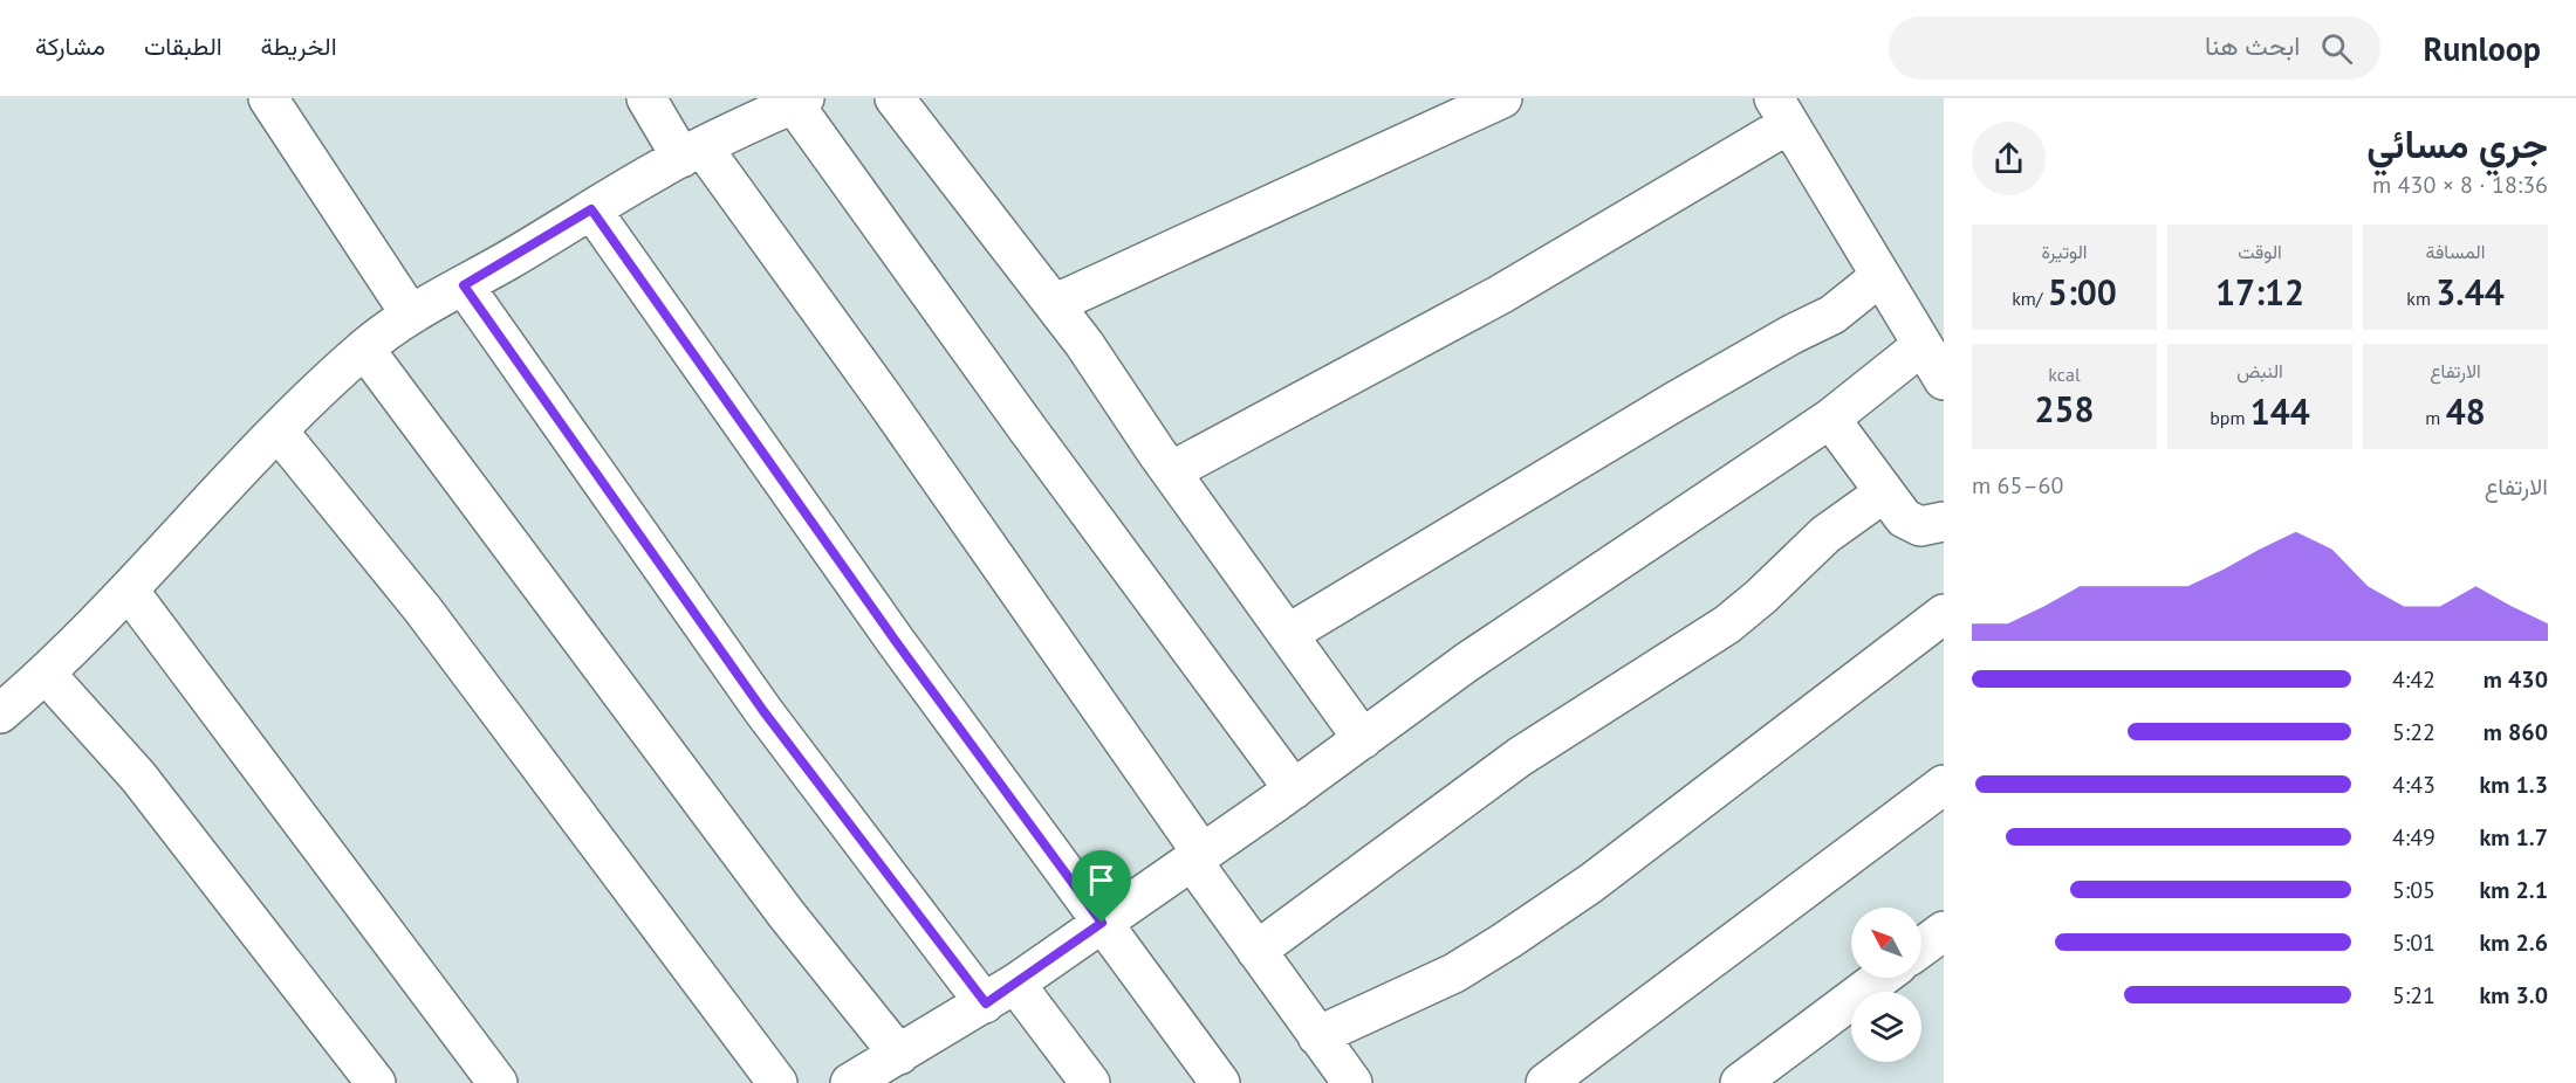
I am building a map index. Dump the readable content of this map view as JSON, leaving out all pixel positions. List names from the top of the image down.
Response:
{
  "north": "top left",
  "page": {
    "header": "Runloop",
    "search": "ابحث هنا",
    "nav": ["الخريطة", "الطبقات", "مشاركة"],
    "heading": ["جري مسائي", "18:36 · 8 × 430 m"],
    "stats": [
      ["المسافة", "3.44 km"],
      ["الوقت", "17:12"],
      ["الوتيرة", "5:00 /km"],
      ["الارتفاع", "48 m"],
      ["النبض", "144 bpm"],
      ["kcal", "258"]
    ],
    "chart": ["الارتفاع", "60–65 m"],
    "list": [
      {
        "name": "430 m",
        "note": "4:42"
      },
      {
        "name": "860 m",
        "note": "5:22"
      },
      {
        "name": "1.3 km",
        "note": "4:43"
      },
      {
        "name": "1.7 km",
        "note": "4:49"
      },
      {
        "name": "2.1 km",
        "note": "5:05"
      },
      {
        "name": "2.6 km",
        "note": "5:01"
      },
      {
        "name": "3.0 km",
        "note": "5:21"
      }
    ]
  }
}
